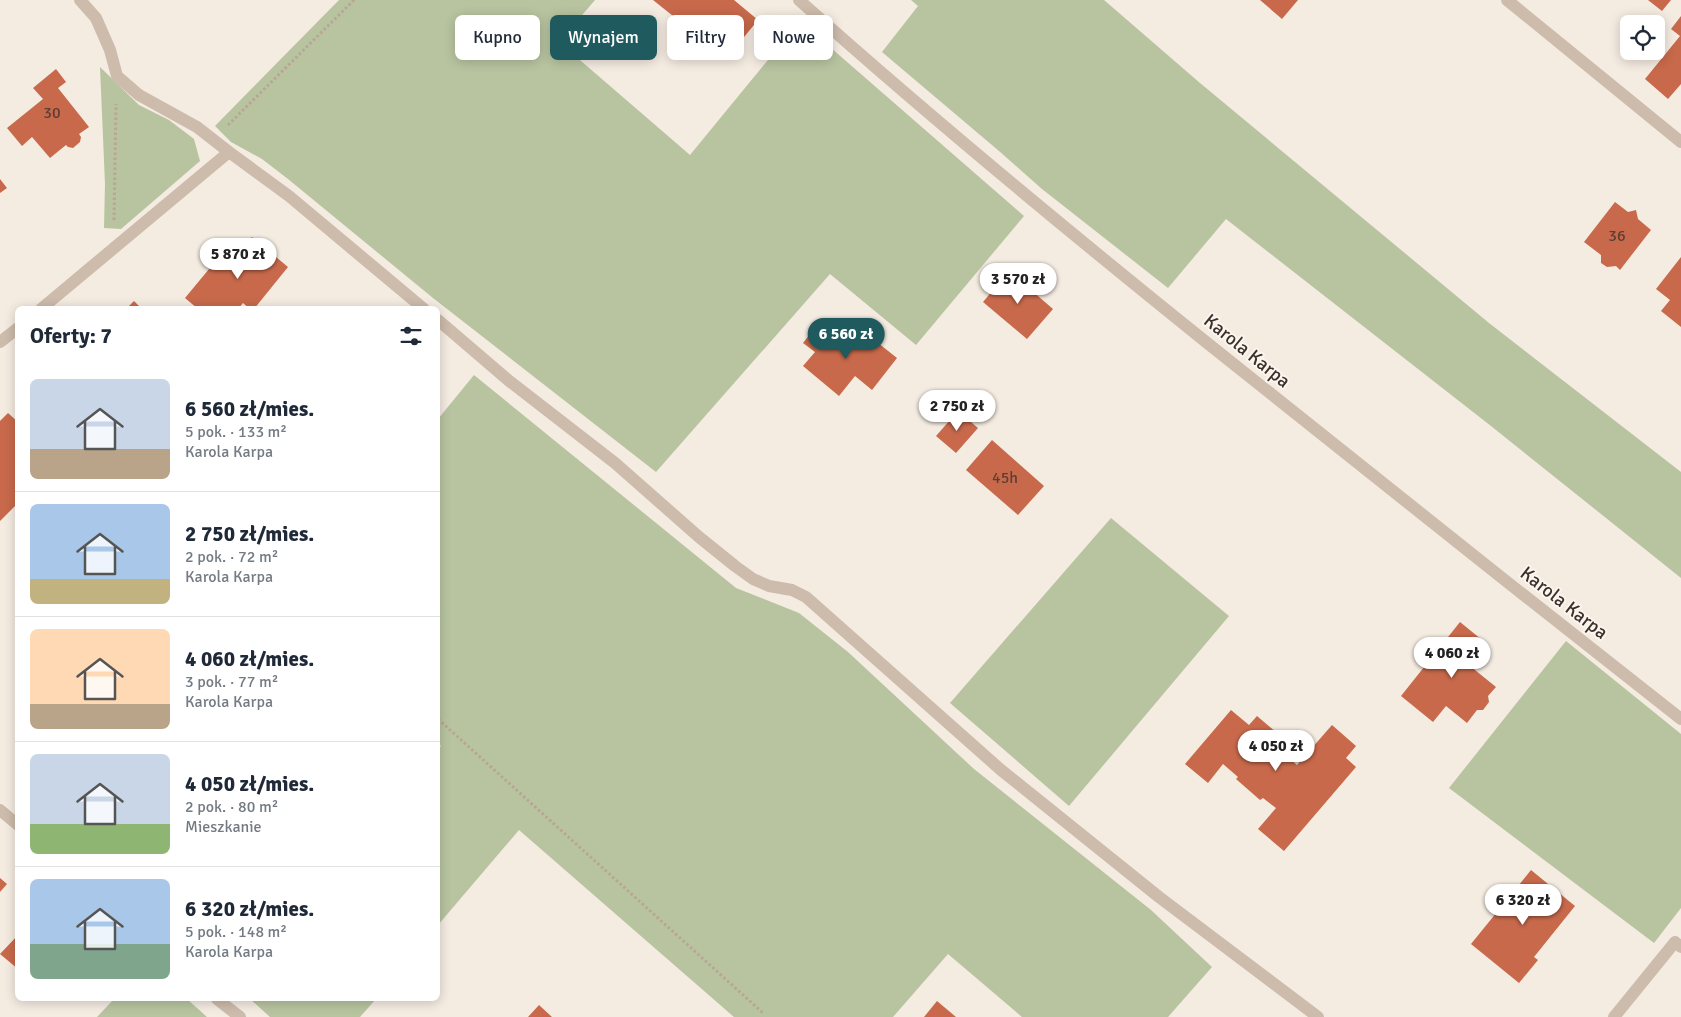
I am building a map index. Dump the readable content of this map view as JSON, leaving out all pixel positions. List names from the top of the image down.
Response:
{
  "streets": {
    "street": ["Karola Karpa"]
  },
  "house_numbers": ["30", "36", "45h"],
  "page": {
    "chip": [
      "Kupno",
      "Wynajem",
      "Filtry",
      "Nowe"
    ],
    "price": [
      "5 870 zł",
      "3 570 zł",
      "6 560 zł",
      "2 750 zł",
      "4 060 zł",
      "4 050 zł",
      "6 320 zł"
    ],
    "heading": "Oferty: 7",
    "list": [
      {
        "name": "6 560 zł/mies.",
        "note": "5 pok. · 133 m² · Karola Karpa"
      },
      {
        "name": "2 750 zł/mies.",
        "note": "2 pok. · 72 m² · Karola Karpa"
      },
      {
        "name": "4 060 zł/mies.",
        "note": "3 pok. · 77 m² · Karola Karpa"
      },
      {
        "name": "4 050 zł/mies.",
        "note": "2 pok. · 80 m² · Mieszkanie"
      },
      {
        "name": "6 320 zł/mies.",
        "note": "5 pok. · 148 m² · Karola Karpa"
      }
    ]
  }
}
